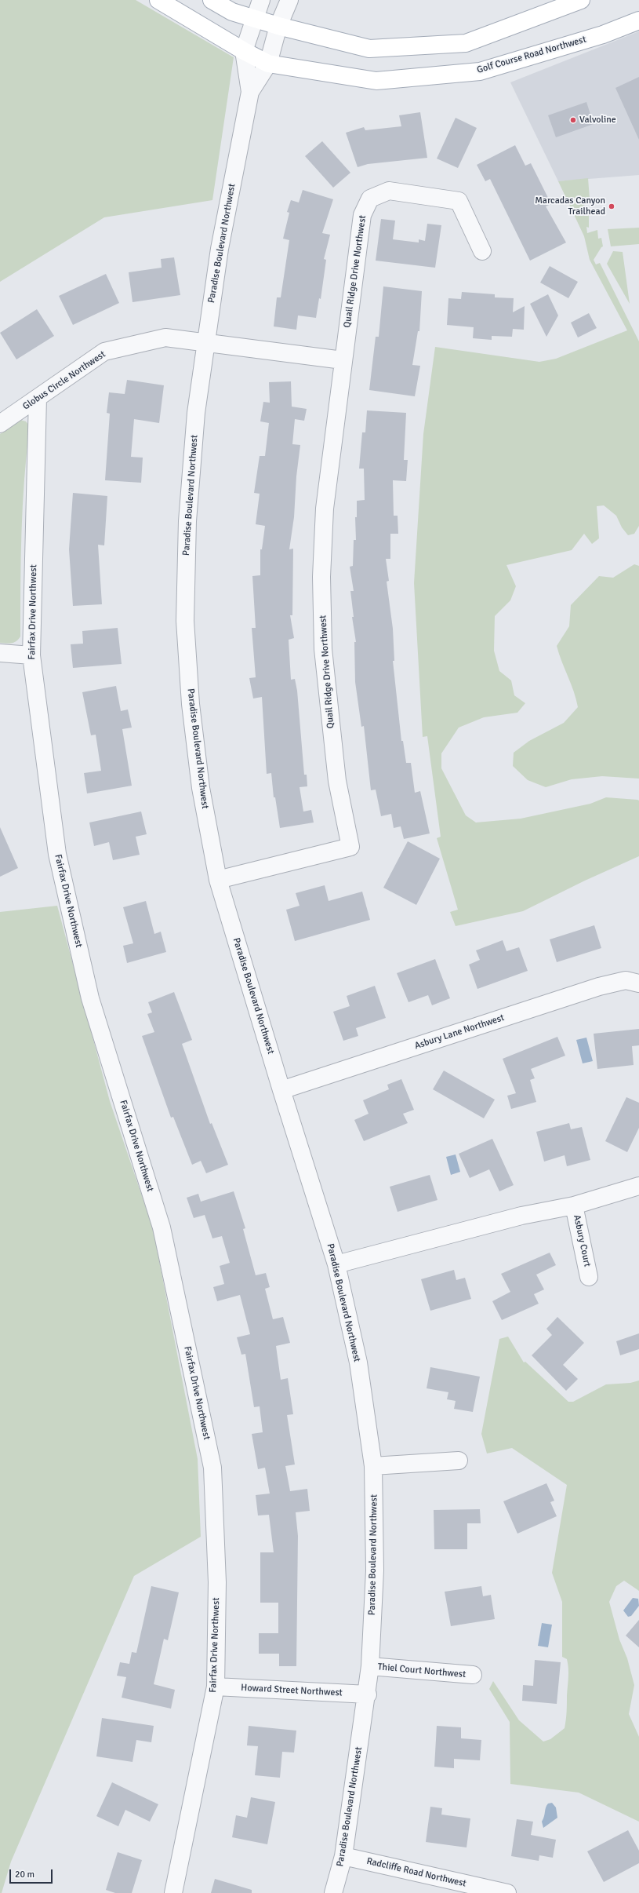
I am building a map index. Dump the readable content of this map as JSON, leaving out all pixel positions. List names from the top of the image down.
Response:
{
  "streets": {
    "main road": ["Golf Course Road Northwest"],
    "street": [
      "Paradise Boulevard Northwest",
      "Quail Ridge Drive Northwest",
      "Globus Circle Northwest",
      "Fairfax Drive Northwest",
      "Asbury Lane Northwest",
      "Asbury Court",
      "Thiel Court Northwest",
      "Howard Street Northwest",
      "Radcliffe Road Northwest"
    ]
  },
  "crossings": [
    ["Golf Course Road Northwest", "Paradise Boulevard Northwest"],
    ["Paradise Boulevard Northwest", "Quail Ridge Drive Northwest"],
    ["Paradise Boulevard Northwest", "Globus Circle Northwest"],
    ["Paradise Boulevard Northwest", "Asbury Lane Northwest"],
    ["Paradise Boulevard Northwest", "Thiel Court Northwest"],
    ["Paradise Boulevard Northwest", "Howard Street Northwest"],
    ["Paradise Boulevard Northwest", "Radcliffe Road Northwest"],
    ["Globus Circle Northwest", "Fairfax Drive Northwest"],
    ["Fairfax Drive Northwest", "Howard Street Northwest"]
  ],
  "places": ["Valvoline", "Marcadas Canyon Trailhead"],
  "scale_bar": "20 m"
}
